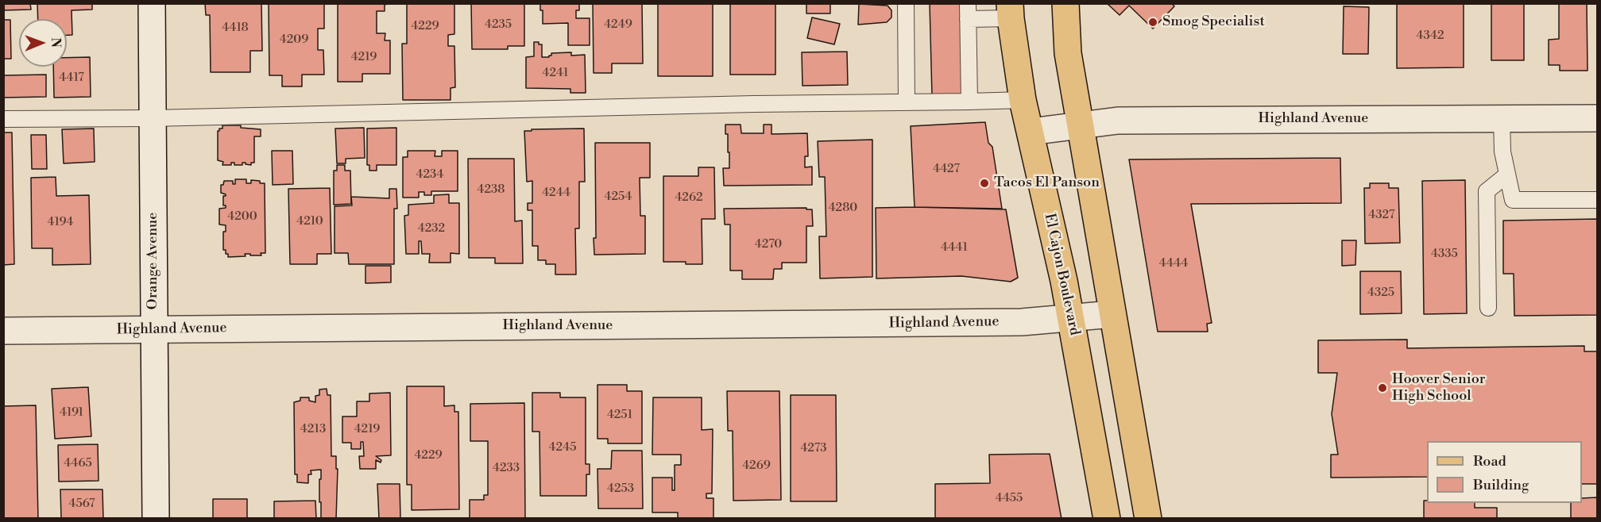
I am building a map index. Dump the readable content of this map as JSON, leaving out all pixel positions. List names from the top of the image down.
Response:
{
  "streets": {
    "main road": ["El Cajon Boulevard"],
    "street": ["Highland Avenue", "Orange Avenue"]
  },
  "crossings": [
    ["Highland Avenue", "Orange Avenue"],
    ["Highland Avenue", "El Cajon Boulevard"]
  ],
  "places": ["Smog Specialist", "Tacos El Panson", "Hoover Senior High School"],
  "house_numbers": [
    "4235",
    "4249",
    "4229",
    "4418",
    "4342",
    "4209",
    "4219",
    "4241",
    "4417",
    "4427",
    "4234",
    "4238",
    "4244",
    "4254",
    "4262",
    "4280",
    "4327",
    "4200",
    "4210",
    "4194",
    "4232",
    "4270",
    "4441",
    "4335",
    "4444",
    "4325",
    "4191",
    "4251",
    "4213",
    "4219",
    "4245",
    "4273",
    "4229",
    "4465",
    "4269",
    "4233",
    "4253",
    "4455",
    "4567"
  ],
  "legend": ["Road", "Building"],
  "north": "right"
}
